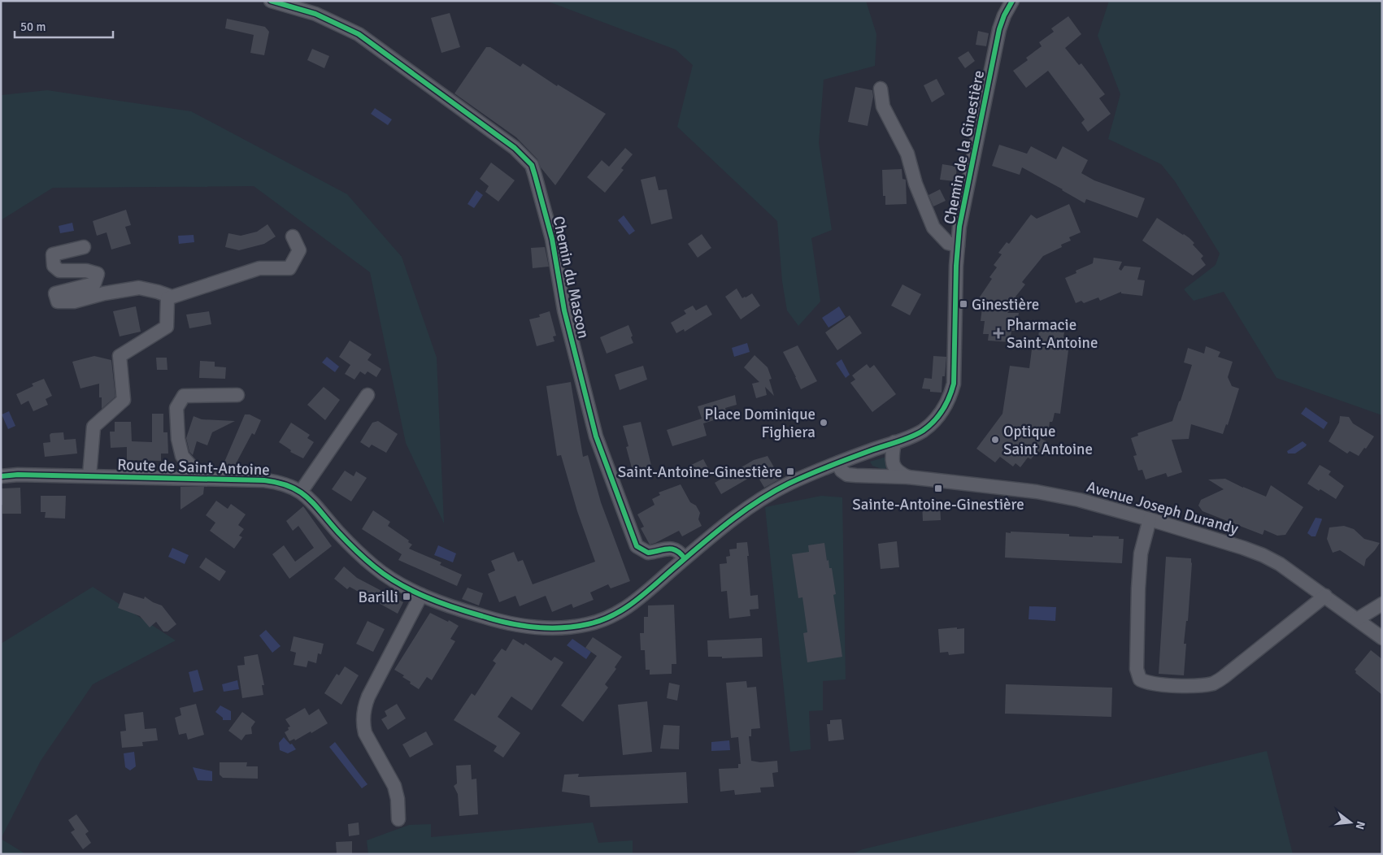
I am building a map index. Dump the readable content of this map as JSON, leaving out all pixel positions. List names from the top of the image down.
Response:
{
  "streets": {
    "street": [
      "Chemin de la Ginestière",
      "Chemin du Mascon",
      "Route de Saint-Antoine",
      "Avenue Joseph Durandy"
    ]
  },
  "crossings": [
    ["Chemin de la Ginestière", "Route de Saint-Antoine"],
    ["Chemin du Mascon", "Route de Saint-Antoine"],
    ["Route de Saint-Antoine", "Avenue Joseph Durandy"]
  ],
  "places": {
    "transit": [
      "Ginestière",
      "Saint-Antoine-Ginestière",
      "Sainte-Antoine-Ginestière",
      "Barilli"
    ],
    "health": ["Pharmacie Saint-Antoine"],
    "other": ["Place Dominique Fighiera", "Optique Saint Antoine"]
  },
  "scale_bar": "50 m",
  "north": "right"
}
